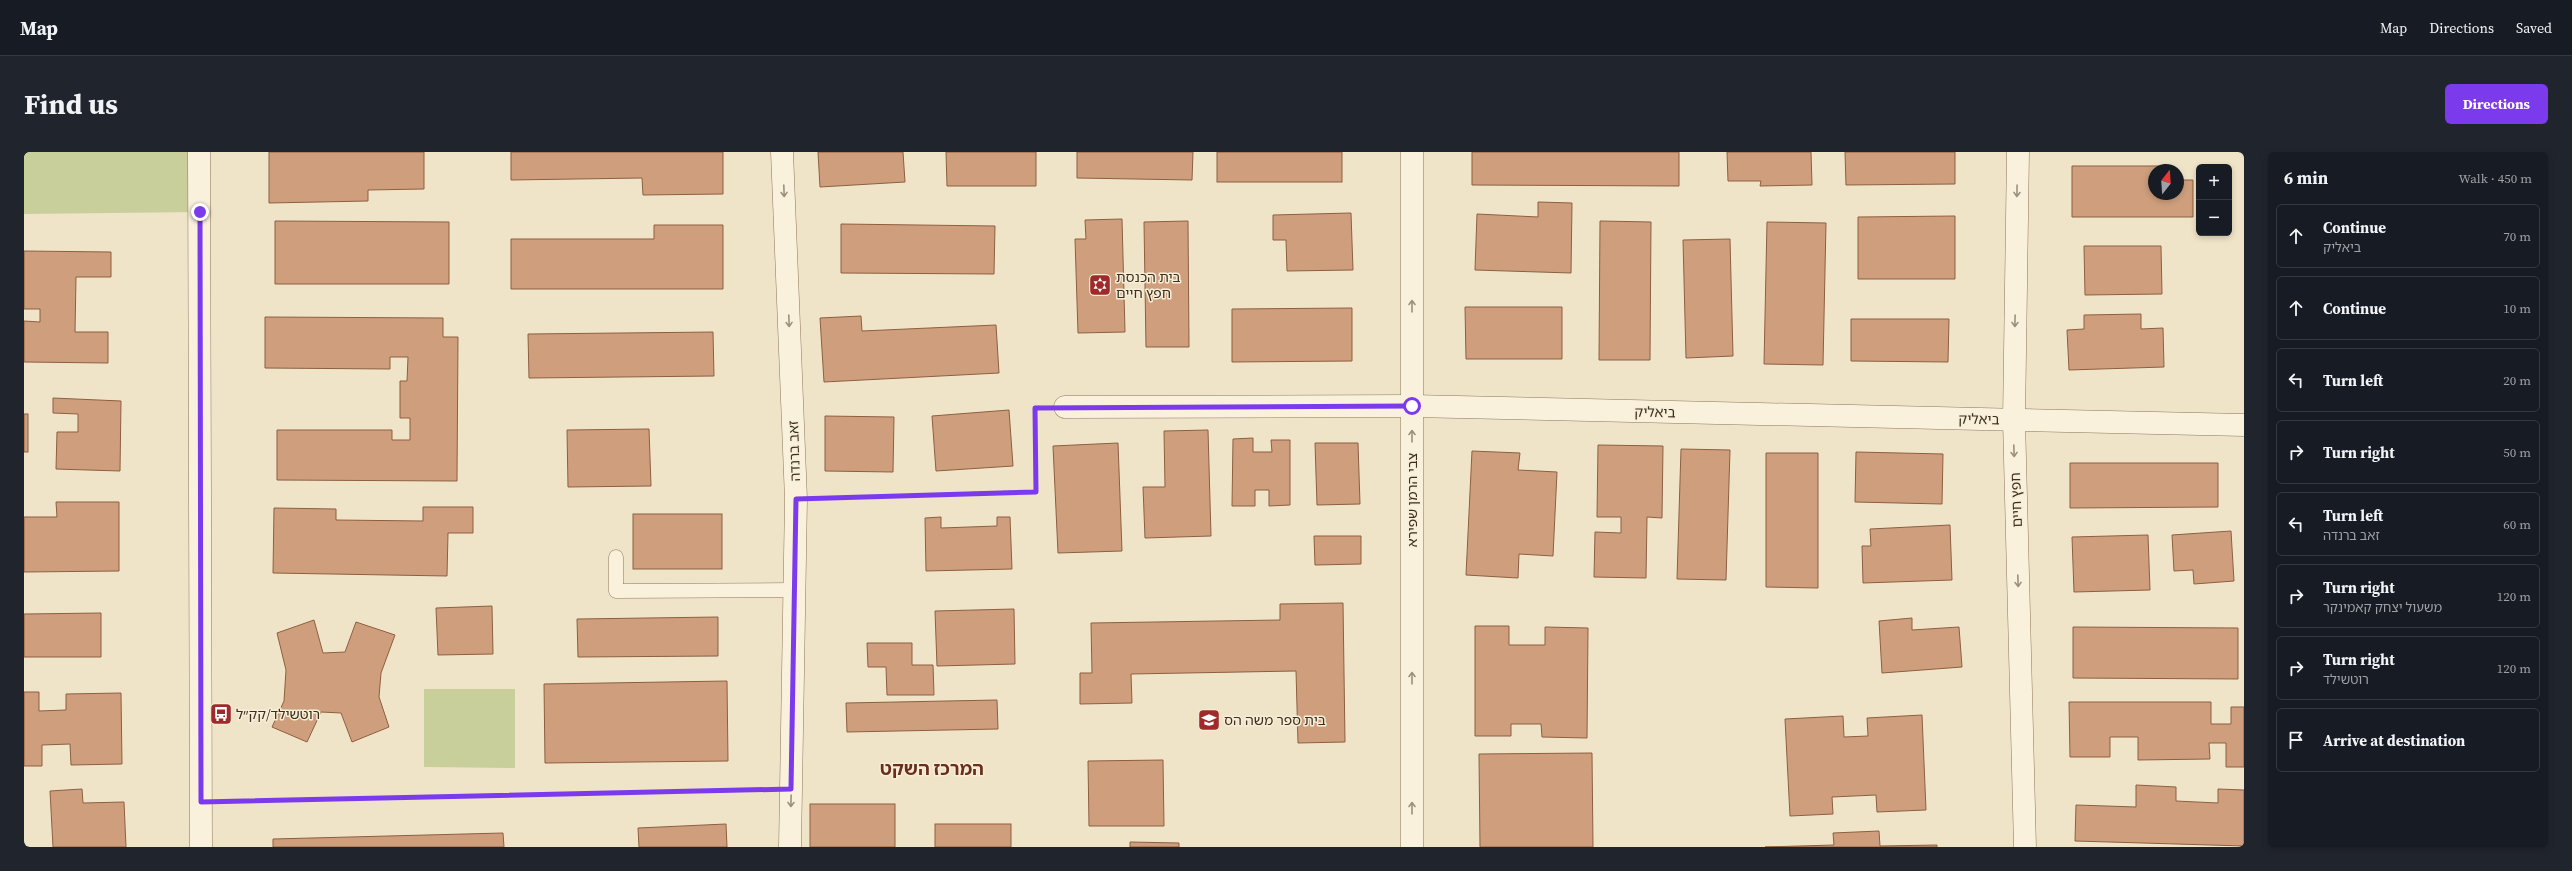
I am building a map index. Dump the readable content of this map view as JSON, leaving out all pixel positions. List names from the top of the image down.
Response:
{
  "streets": {
    "street": [
      "ביאליק",
      "זאב ברנדה",
      "צבי הרמן שפירא",
      "חפץ חיים"
    ]
  },
  "crossings": [
    ["ביאליק", "צבי הרמן שפירא"],
    ["ביאליק", "חפץ חיים"]
  ],
  "one_way": ["זאב ברנדה", "צבי הרמן שפירא", "חפץ חיים"],
  "districts": ["המרכז השקט"],
  "places": {
    "synagogue": ["בית הכנסת חפץ חיים"],
    "bus stop": ["רוטשילד/קק״ל"],
    "school or university": ["בית ספר משה הס"]
  },
  "north": "top",
  "page": {
    "header": "Map",
    "nav": ["Map", "Directions", "Saved"],
    "buttons": "Directions",
    "title": "Find us",
    "heading": ["6 min", "Walk · 450 m"],
    "map_buttons": ["+", "−"],
    "list": [
      ["Continue", "ביאליק", "70 m"],
      ["Continue", "10 m"],
      ["Turn left", "20 m"],
      ["Turn right", "50 m"],
      ["Turn left", "זאב ברנדה", "60 m"],
      ["Turn right", "משעול יצחק קאמינקר", "120 m"],
      ["Turn right", "רוטשילד", "120 m"],
      "Arrive at destination"
    ]
  }
}
